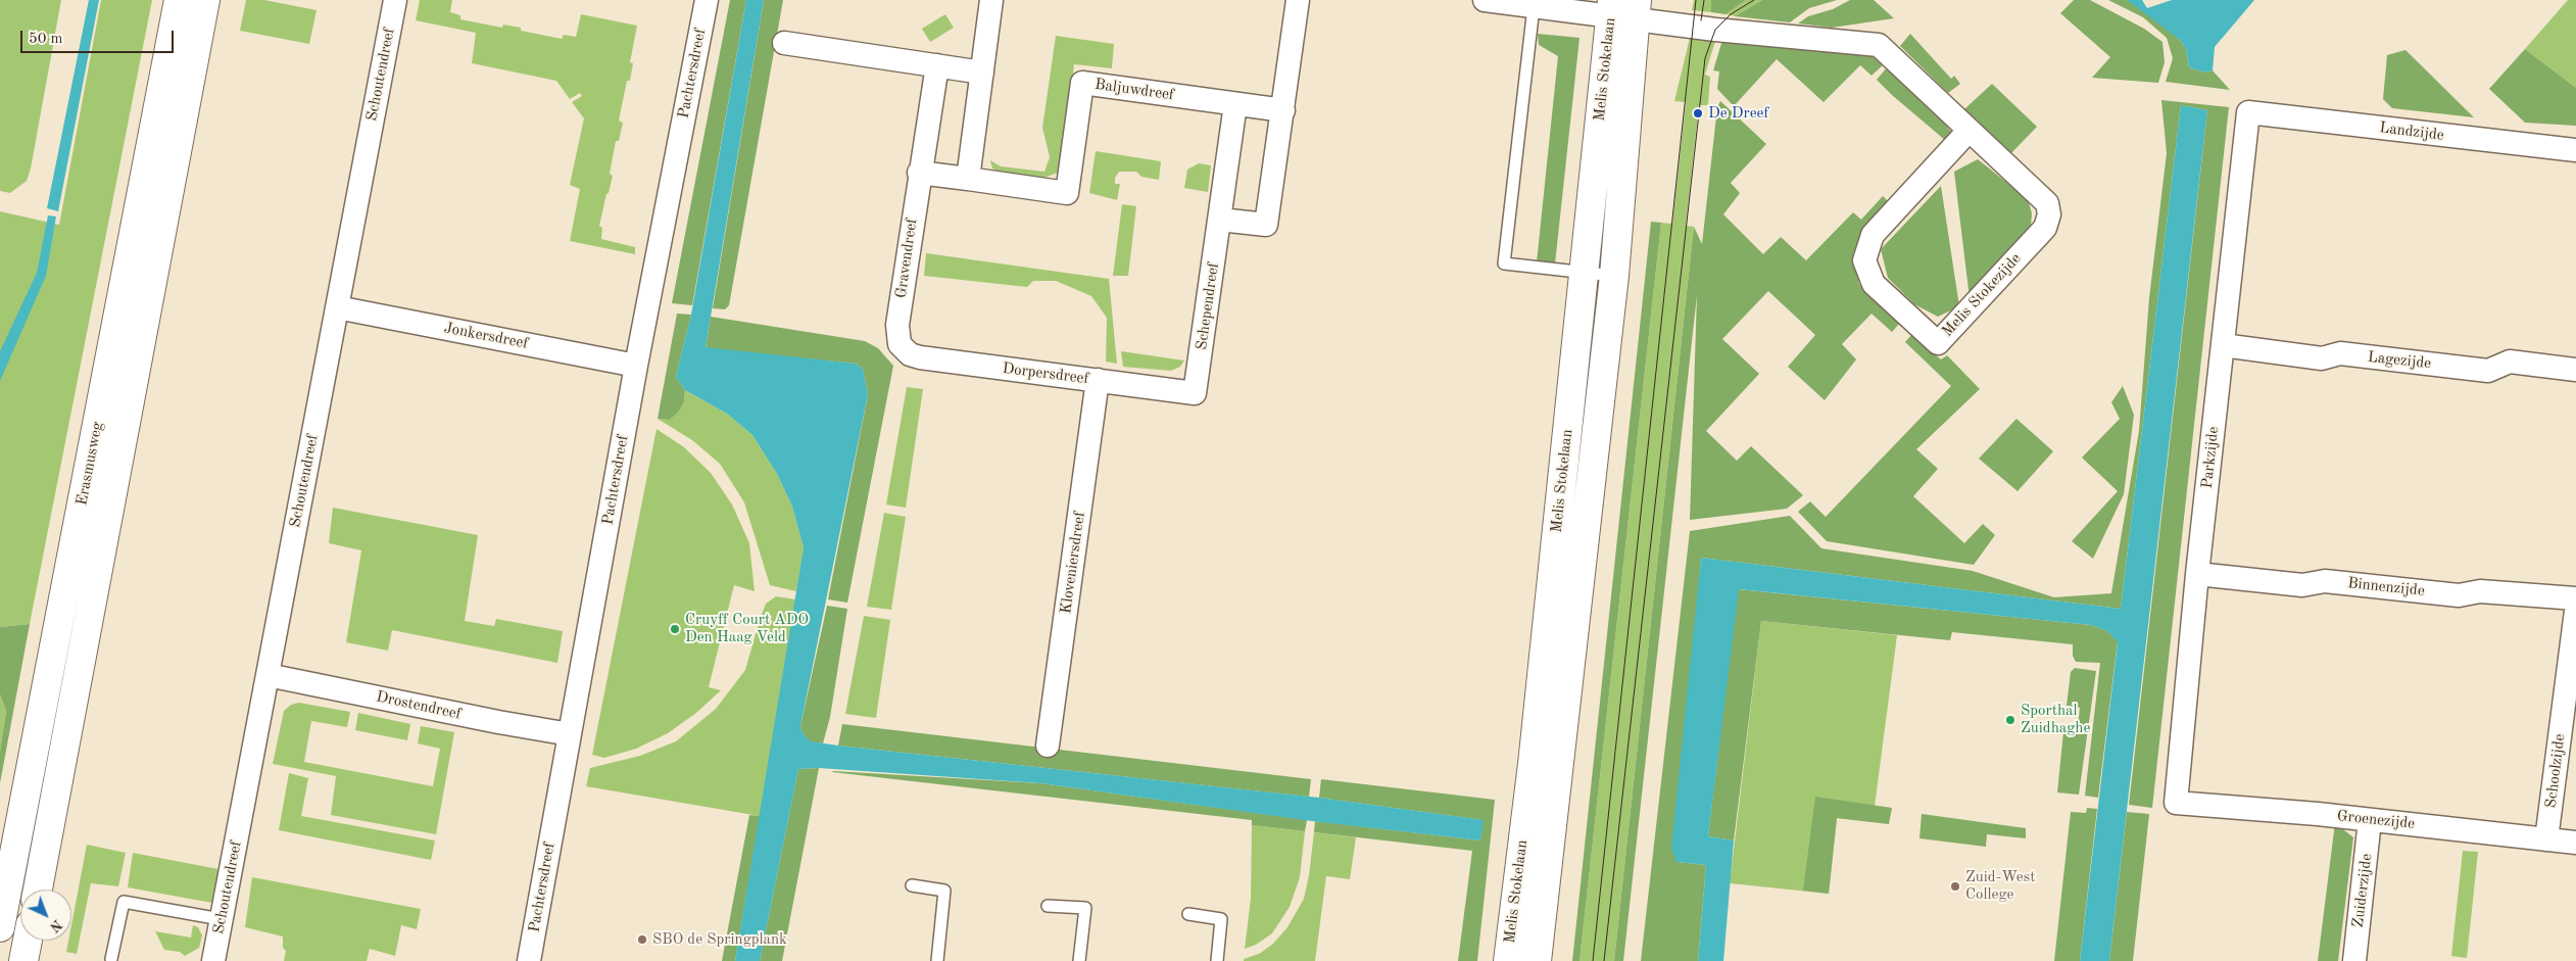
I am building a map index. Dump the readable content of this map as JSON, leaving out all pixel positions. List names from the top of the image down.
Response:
{
  "streets": {
    "main road": ["Melis Stokelaan", "Erasmusweg"],
    "street": [
      "Pachtersdreef",
      "Schoutendreef",
      "Baljuwdreef",
      "Landzijde",
      "Gravendreef",
      "Melis Stokezijde",
      "Schependreef",
      "Jonkersdreef",
      "Lagezijde",
      "Dorpersdreef",
      "Parkzijde",
      "Kloveniersdreef",
      "Binnenzijde",
      "Drostendreef",
      "Schoolzijde",
      "Groenezijde",
      "Zuiderzijde"
    ]
  },
  "crossings": [
    ["Melis Stokelaan", "Melis Stokezijde"],
    ["Pachtersdreef", "Jonkersdreef"],
    ["Pachtersdreef", "Drostendreef"],
    ["Schoutendreef", "Jonkersdreef"],
    ["Schoutendreef", "Drostendreef"],
    ["Baljuwdreef", "Schependreef"],
    ["Landzijde", "Parkzijde"],
    ["Gravendreef", "Dorpersdreef"],
    ["Schependreef", "Dorpersdreef"],
    ["Lagezijde", "Parkzijde"],
    ["Dorpersdreef", "Kloveniersdreef"],
    ["Parkzijde", "Binnenzijde"],
    ["Parkzijde", "Groenezijde"],
    ["Schoolzijde", "Groenezijde"],
    ["Groenezijde", "Zuiderzijde"]
  ],
  "places": [
    "De Dreef",
    "Cruyff Court ADO Den Haag Veld",
    "Sporthal Zuidhaghe",
    "Zuid-West College",
    "SBO de Springplank"
  ],
  "scale_bar": "50 m",
  "north": "bottom right"
}
